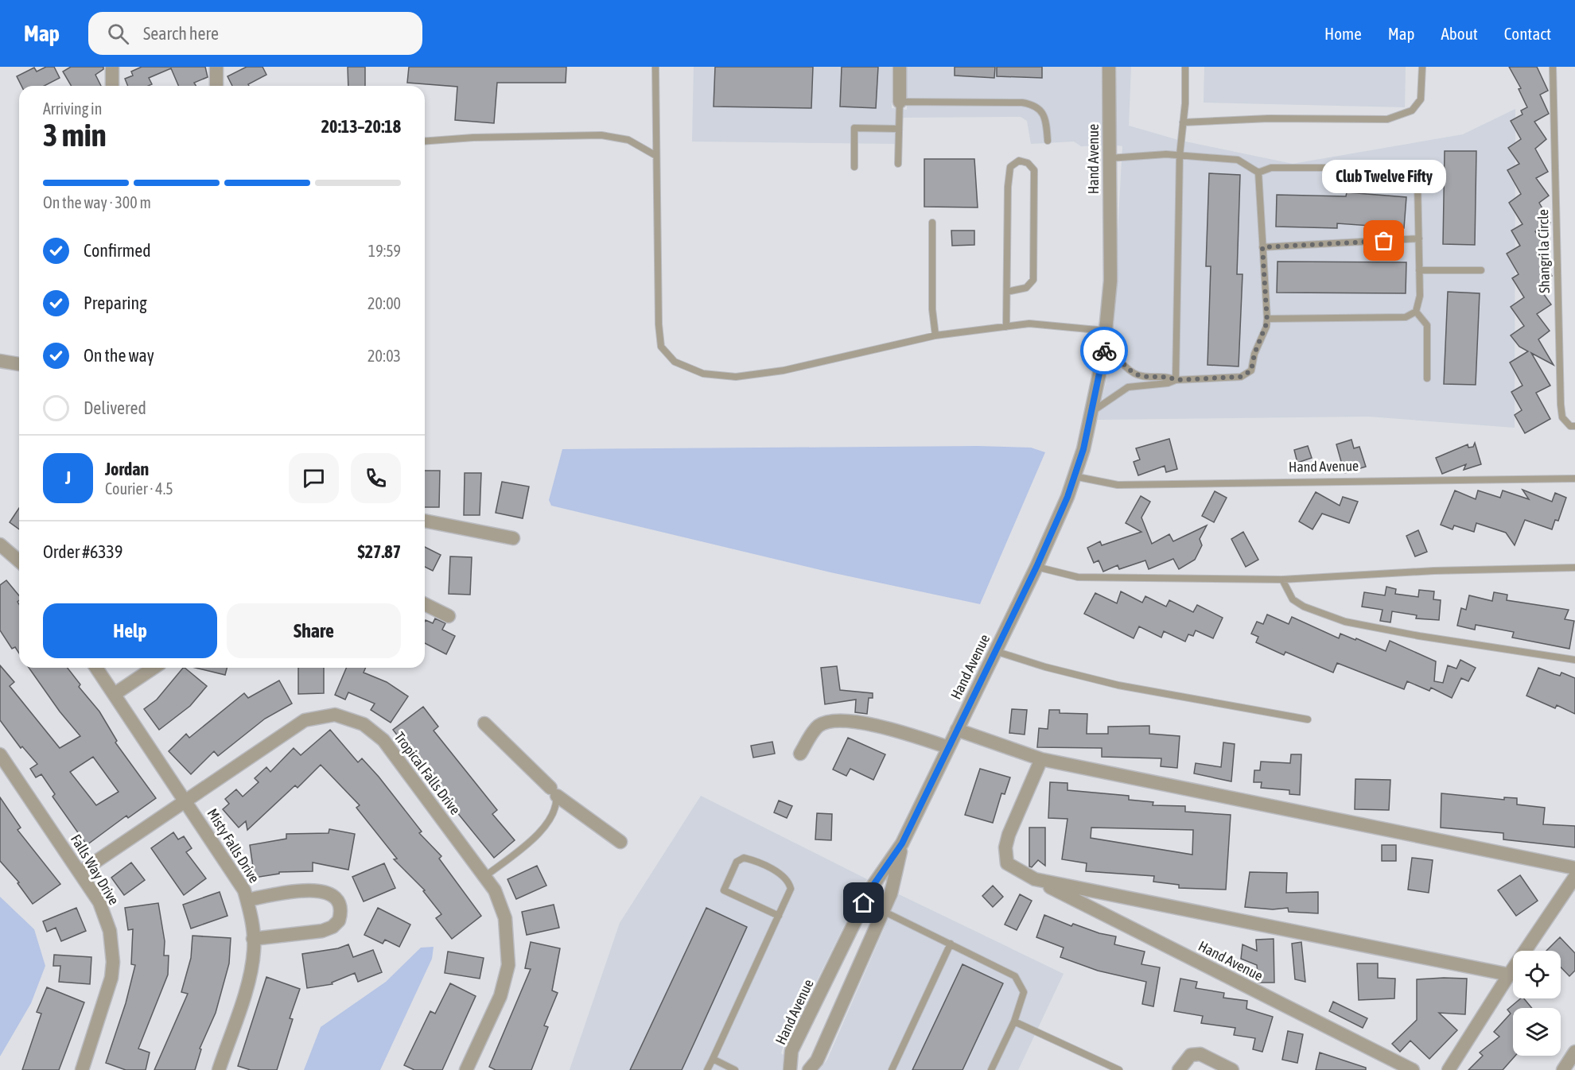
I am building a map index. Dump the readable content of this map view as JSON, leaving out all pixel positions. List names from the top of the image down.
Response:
{
  "streets": {
    "street": [
      "Hand Avenue",
      "Tropical Falls Drive",
      "Misty Falls Drive",
      "Falls Way Drive"
    ],
    "lane": ["Shangri la Circle"]
  },
  "crossings": [
    ["Tropical Falls Drive", "Misty Falls Drive"],
    ["Tropical Falls Drive", "Falls Way Drive"]
  ],
  "places": ["Club Twelve Fifty"],
  "page": {
    "header": "Map",
    "search": "Search here",
    "nav": [
      "Home",
      "Map",
      "About",
      "Contact"
    ],
    "heading": ["3 min", "Arriving in", "20:13–20:18"],
    "panel": [
      "Jordan",
      "Courier · 4.5",
      "Order #6339",
      "$27.87"
    ],
    "bubble": "Club Twelve Fifty",
    "bar": "On the way · 300 m",
    "list": [
      ["Confirmed", "19:59"],
      ["Preparing", "20:00"],
      ["On the way", "20:03"],
      "Delivered"
    ],
    "round": "J",
    "buttons": ["Help", "Share"]
  }
}
